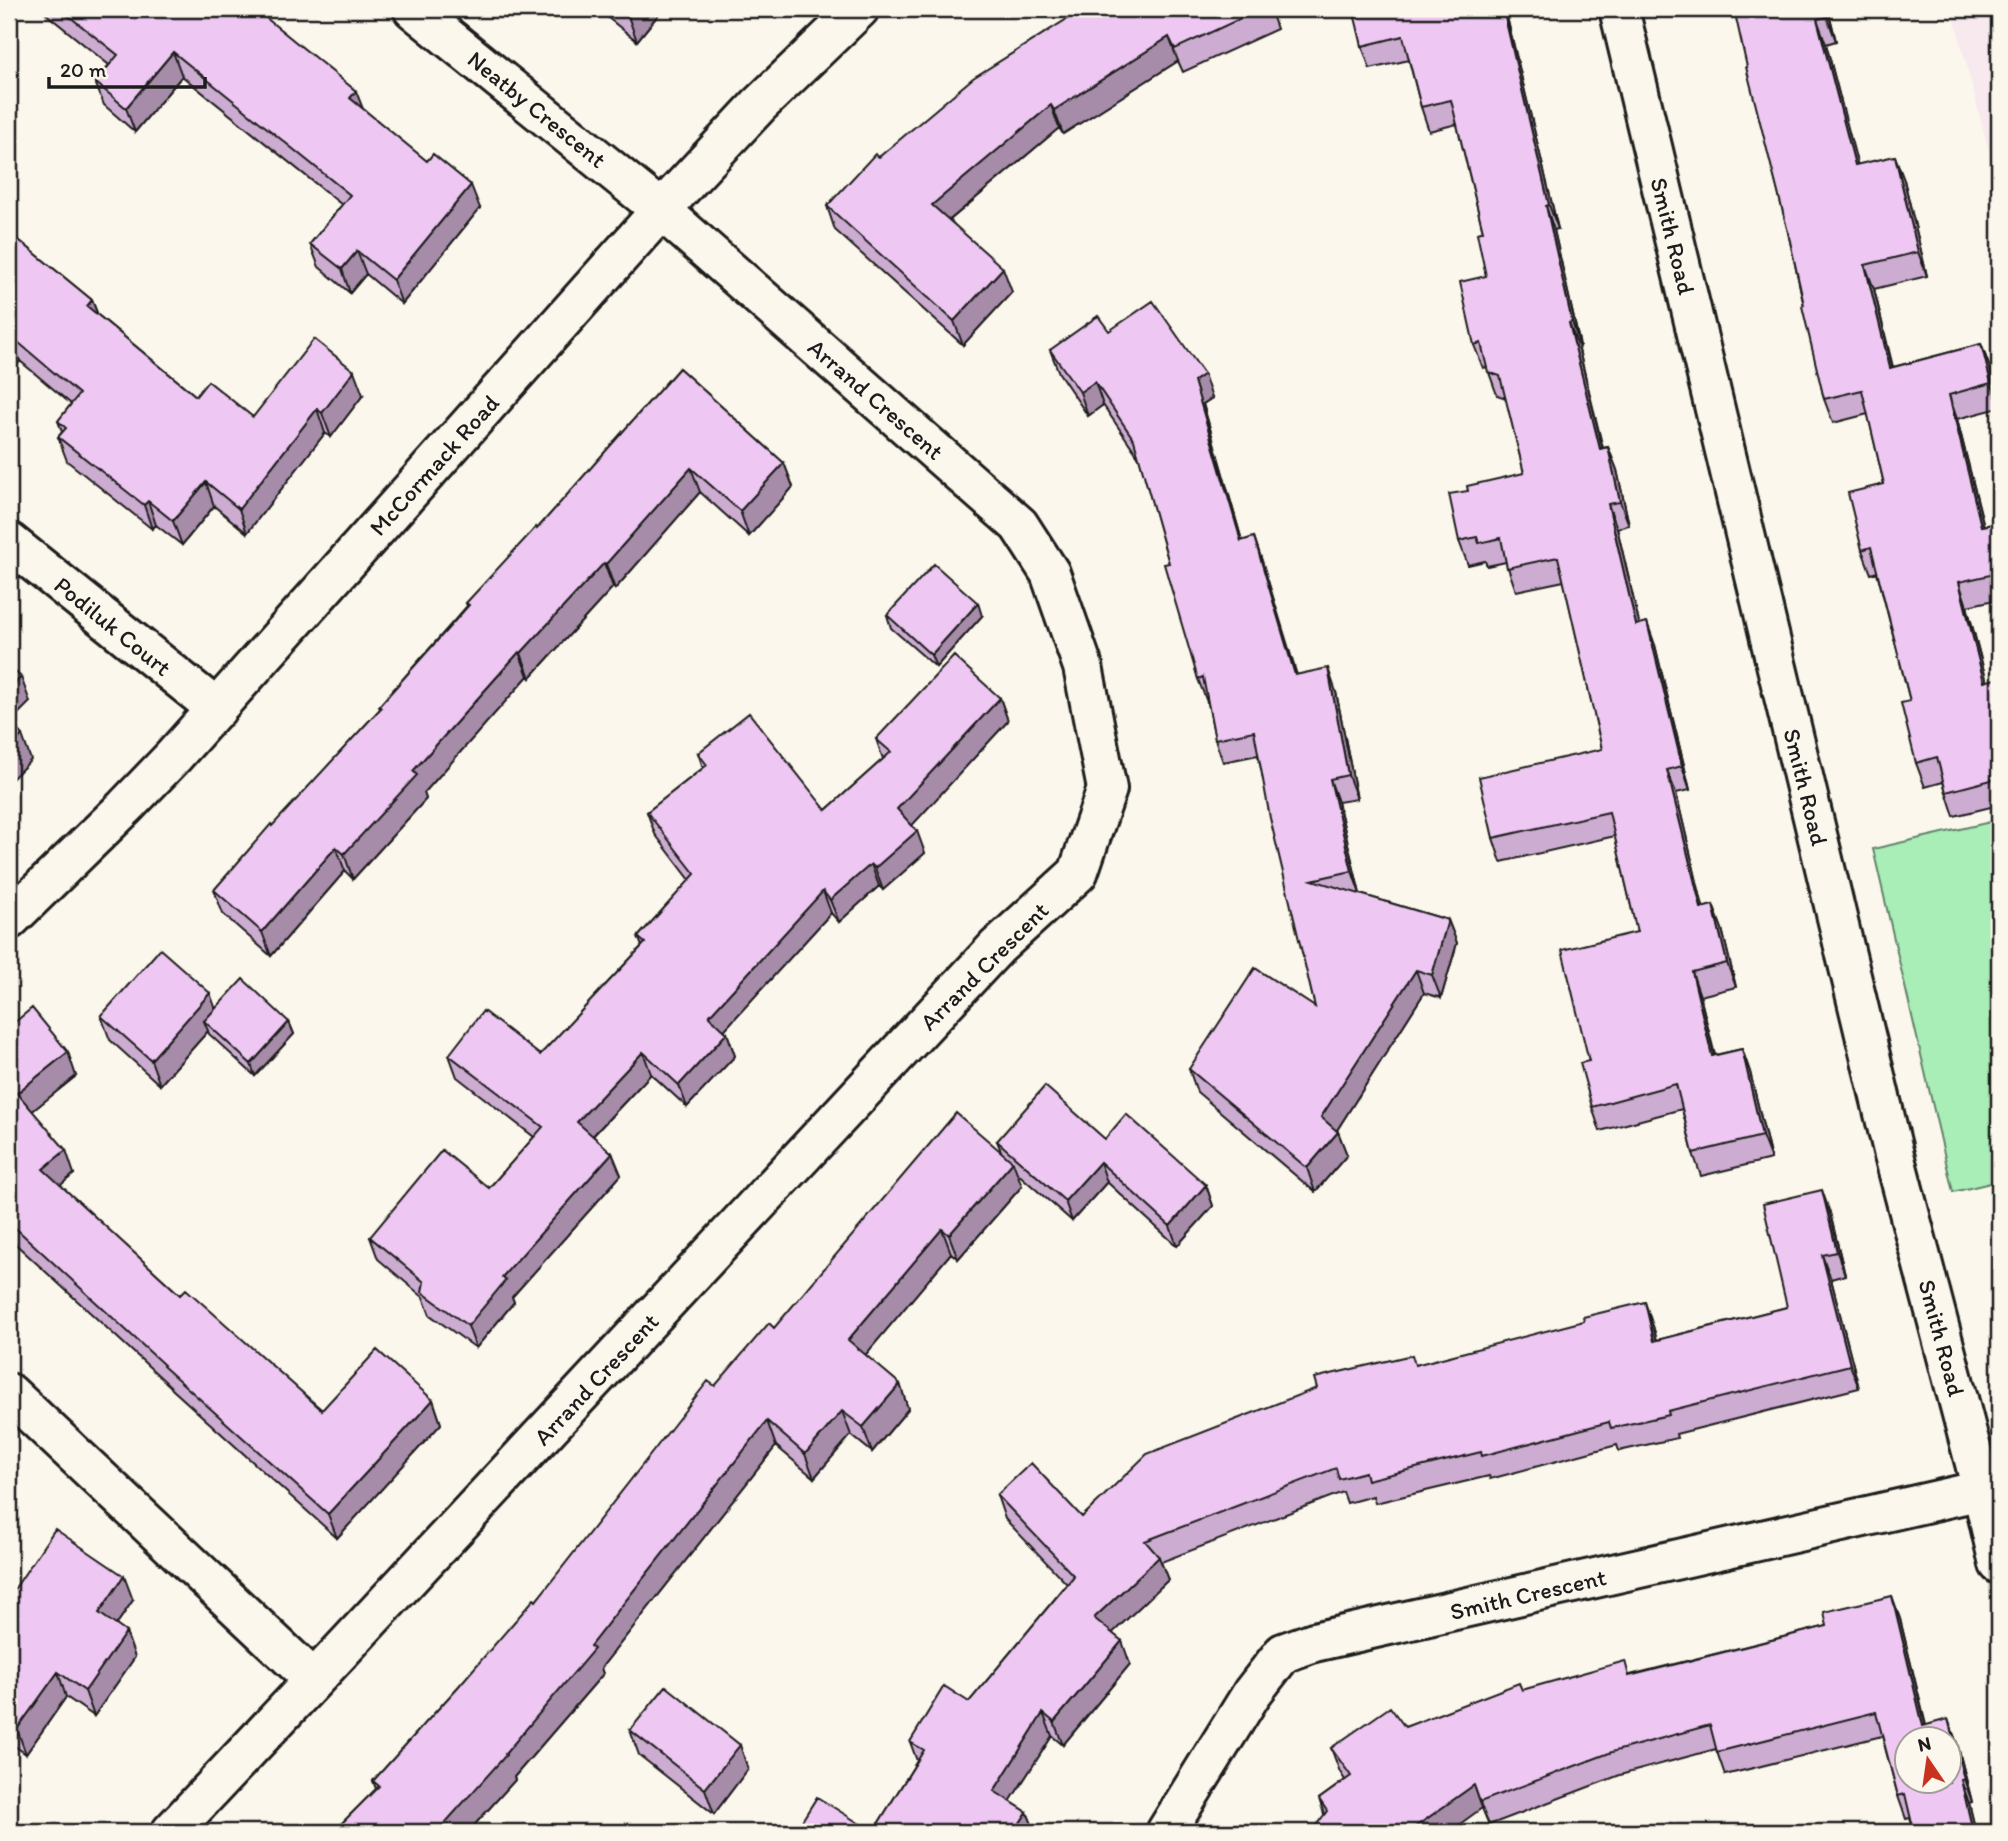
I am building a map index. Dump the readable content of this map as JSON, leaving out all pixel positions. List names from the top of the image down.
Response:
{
  "streets": {
    "street": [
      "Neatby Crescent",
      "Smith Road",
      "Arrand Crescent",
      "McCormack Road",
      "Podiluk Court",
      "Smith Crescent"
    ]
  },
  "crossings": [
    ["Neatby Crescent", "Arrand Crescent"],
    ["Neatby Crescent", "McCormack Road"],
    ["Smith Road", "Smith Crescent"],
    ["Arrand Crescent", "McCormack Road"],
    ["McCormack Road", "Podiluk Court"]
  ],
  "scale_bar": "20 m",
  "north": "top"
}
